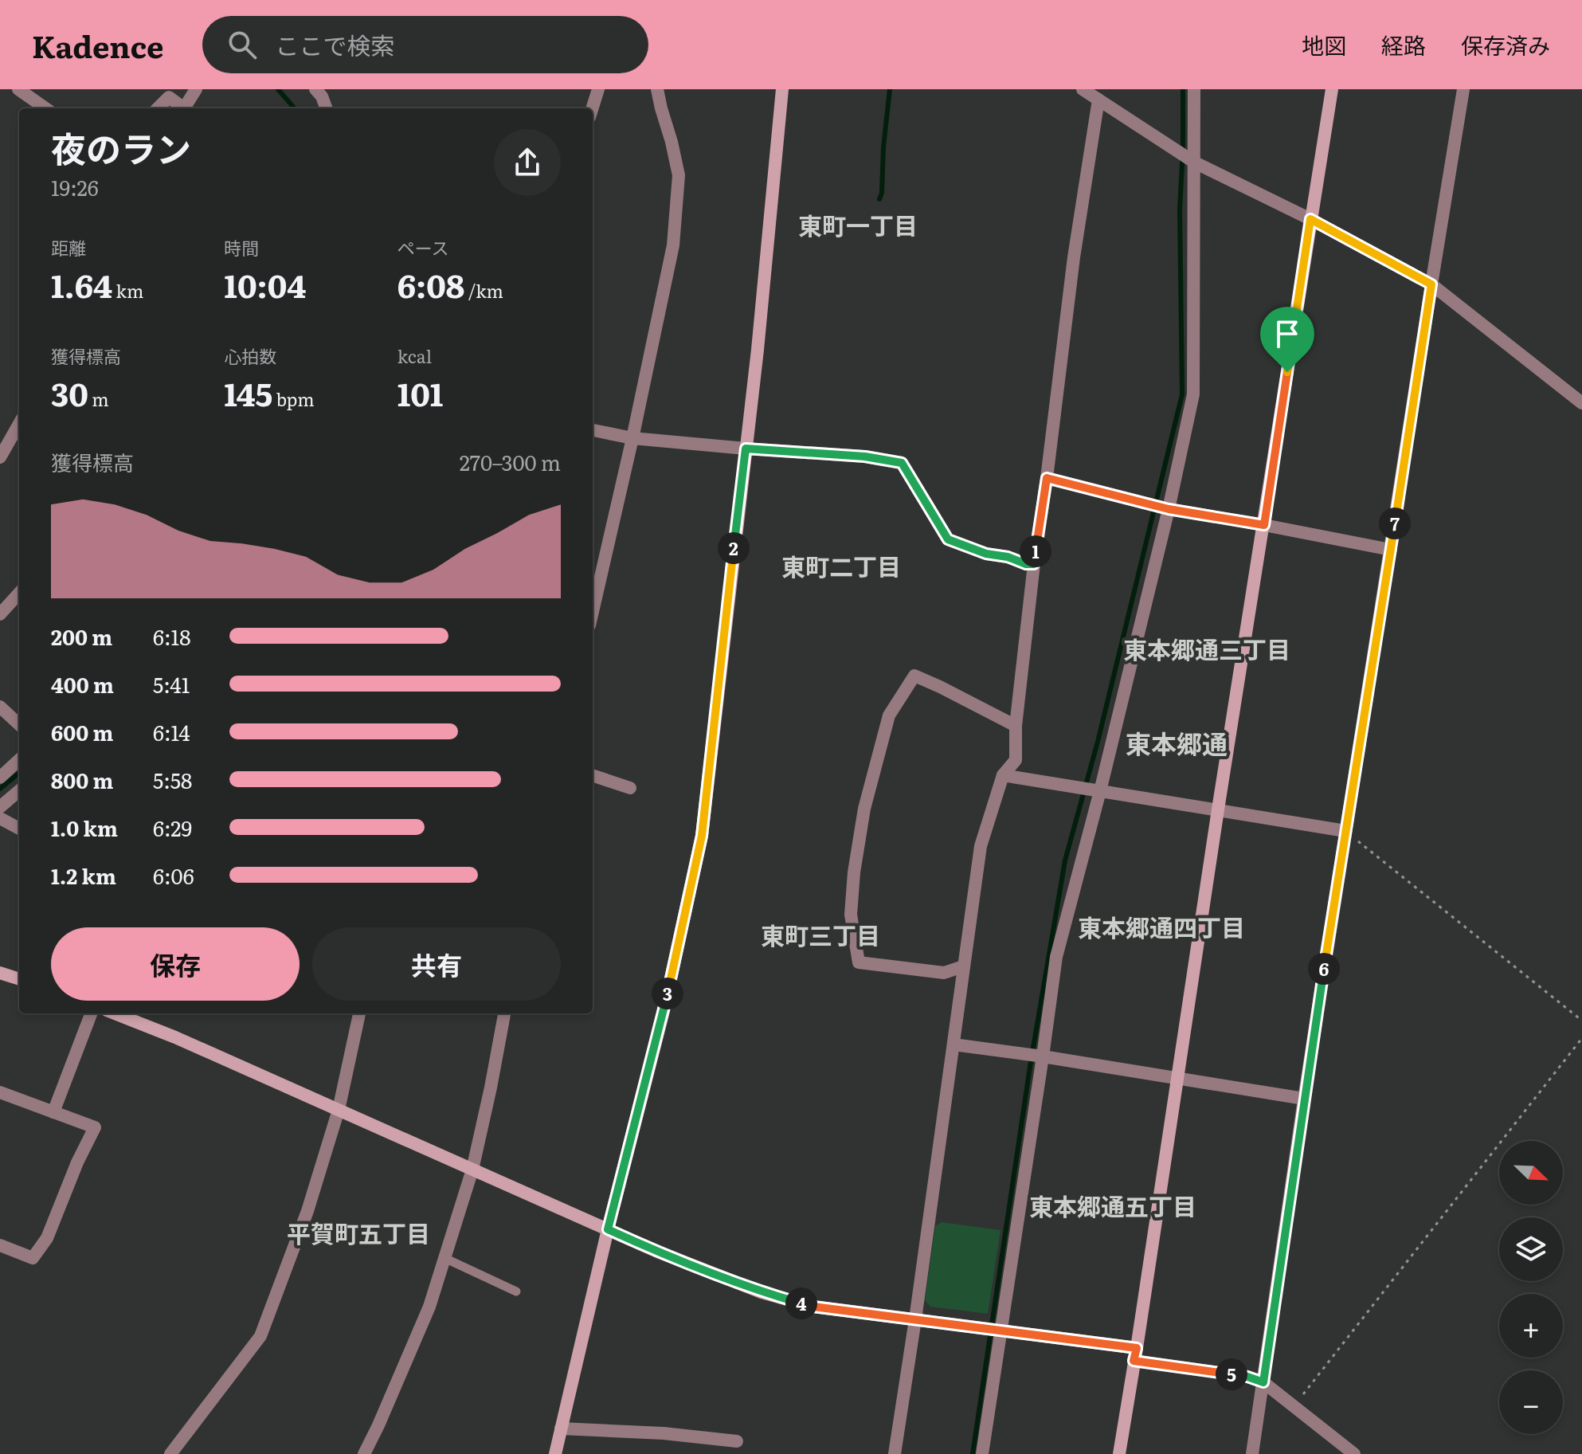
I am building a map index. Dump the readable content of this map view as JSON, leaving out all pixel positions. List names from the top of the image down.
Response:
{
  "districts": [
    "東町一丁目",
    "東町二丁目",
    "東本郷通三丁目",
    "東本郷通",
    "東本郷通四丁目",
    "東町三丁目",
    "東本郷通五丁目",
    "平賀町五丁目"
  ],
  "north": "bottom right",
  "page": {
    "header": "Kadence",
    "search": "ここで検索",
    "nav": ["地図", "経路", "保存済み"],
    "heading": ["夜のラン", "19:26"],
    "stats": [
      ["距離", "1.64 km"],
      ["時間", "10:04"],
      ["ペース", "6:08 /km"],
      ["獲得標高", "30 m"],
      ["心拍数", "145 bpm"],
      ["kcal", "101"]
    ],
    "chart": ["獲得標高", "270–300 m"],
    "pins": [
      "7",
      "2",
      "1",
      "6",
      "3",
      "4",
      "5"
    ],
    "list": [
      {
        "name": "200 m",
        "note": "6:18"
      },
      {
        "name": "400 m",
        "note": "5:41"
      },
      {
        "name": "600 m",
        "note": "6:14"
      },
      {
        "name": "800 m",
        "note": "5:58"
      },
      {
        "name": "1.0 km",
        "note": "6:29"
      },
      {
        "name": "1.2 km",
        "note": "6:06"
      }
    ],
    "buttons": ["保存", "共有"],
    "map_buttons": ["+", "−"]
  }
}
